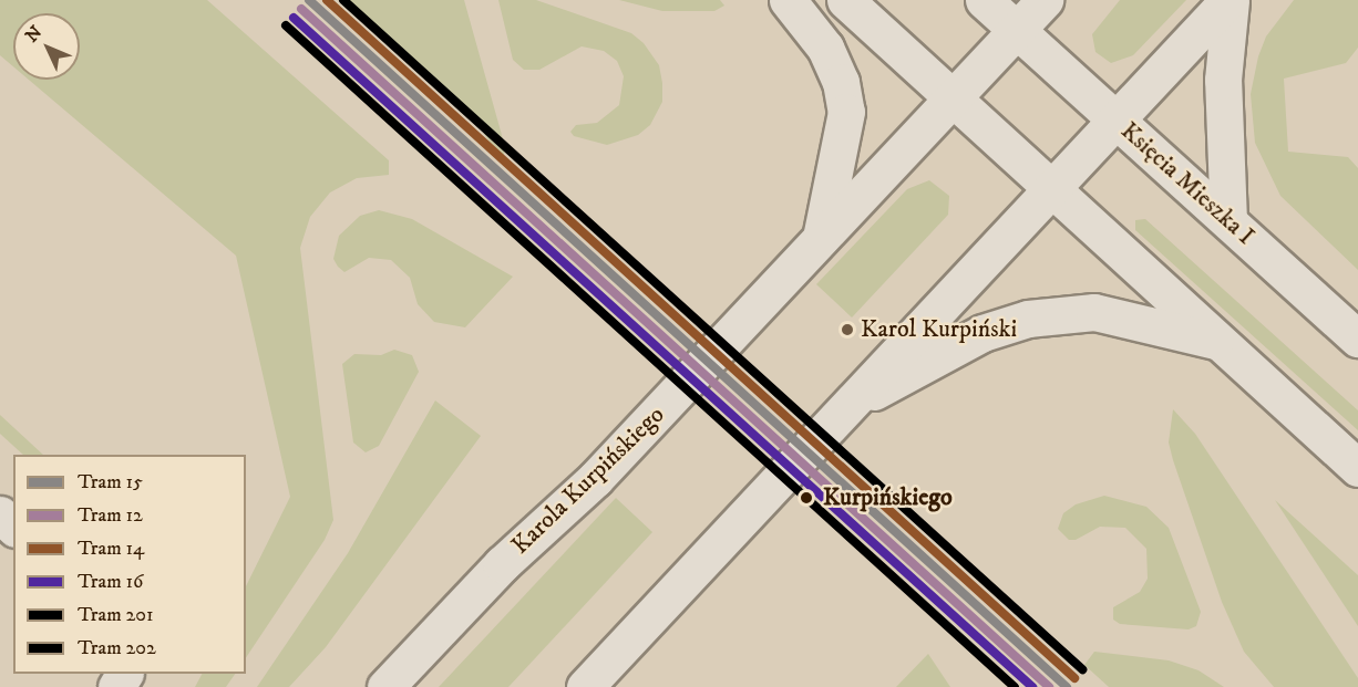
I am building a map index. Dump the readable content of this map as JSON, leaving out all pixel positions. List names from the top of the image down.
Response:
{
  "streets": {
    "street": ["Księcia Mieszka I", "Karola Kurpińskiego"]
  },
  "crossings": [
    ["Księcia Mieszka I", "Karola Kurpińskiego"]
  ],
  "places": ["Karol Kurpiński", "Kurpińskiego"],
  "lines": [
    "tram line 15",
    "tram line 14",
    "tram line 201",
    "tram line 12",
    "tram line 16",
    "tram line 202"
  ],
  "legend": [
    "Tram 15",
    "Tram 12",
    "Tram 14",
    "Tram 16",
    "Tram 201",
    "Tram 202"
  ],
  "north": "top left"
}
